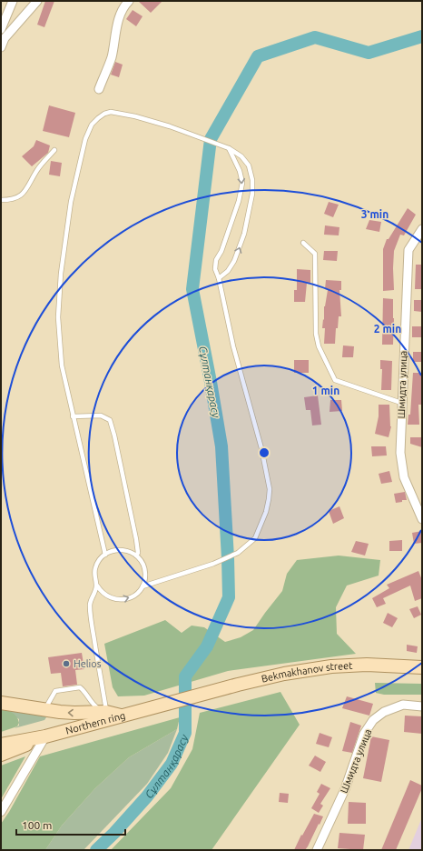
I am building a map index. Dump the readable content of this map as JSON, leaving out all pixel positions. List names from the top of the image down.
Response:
{
  "streets": {
    "main road": ["Bekmakhanov street", "Northern ring"],
    "street": ["Шмидта улица"]
  },
  "crossings": [
    ["Bekmakhanov street", "Northern ring"]
  ],
  "water": ["Сұлтанқарасу"],
  "places": ["Helios"],
  "scale_bar": "100 m",
  "rings": ["3 min", "2 min", "1 min"]
}
